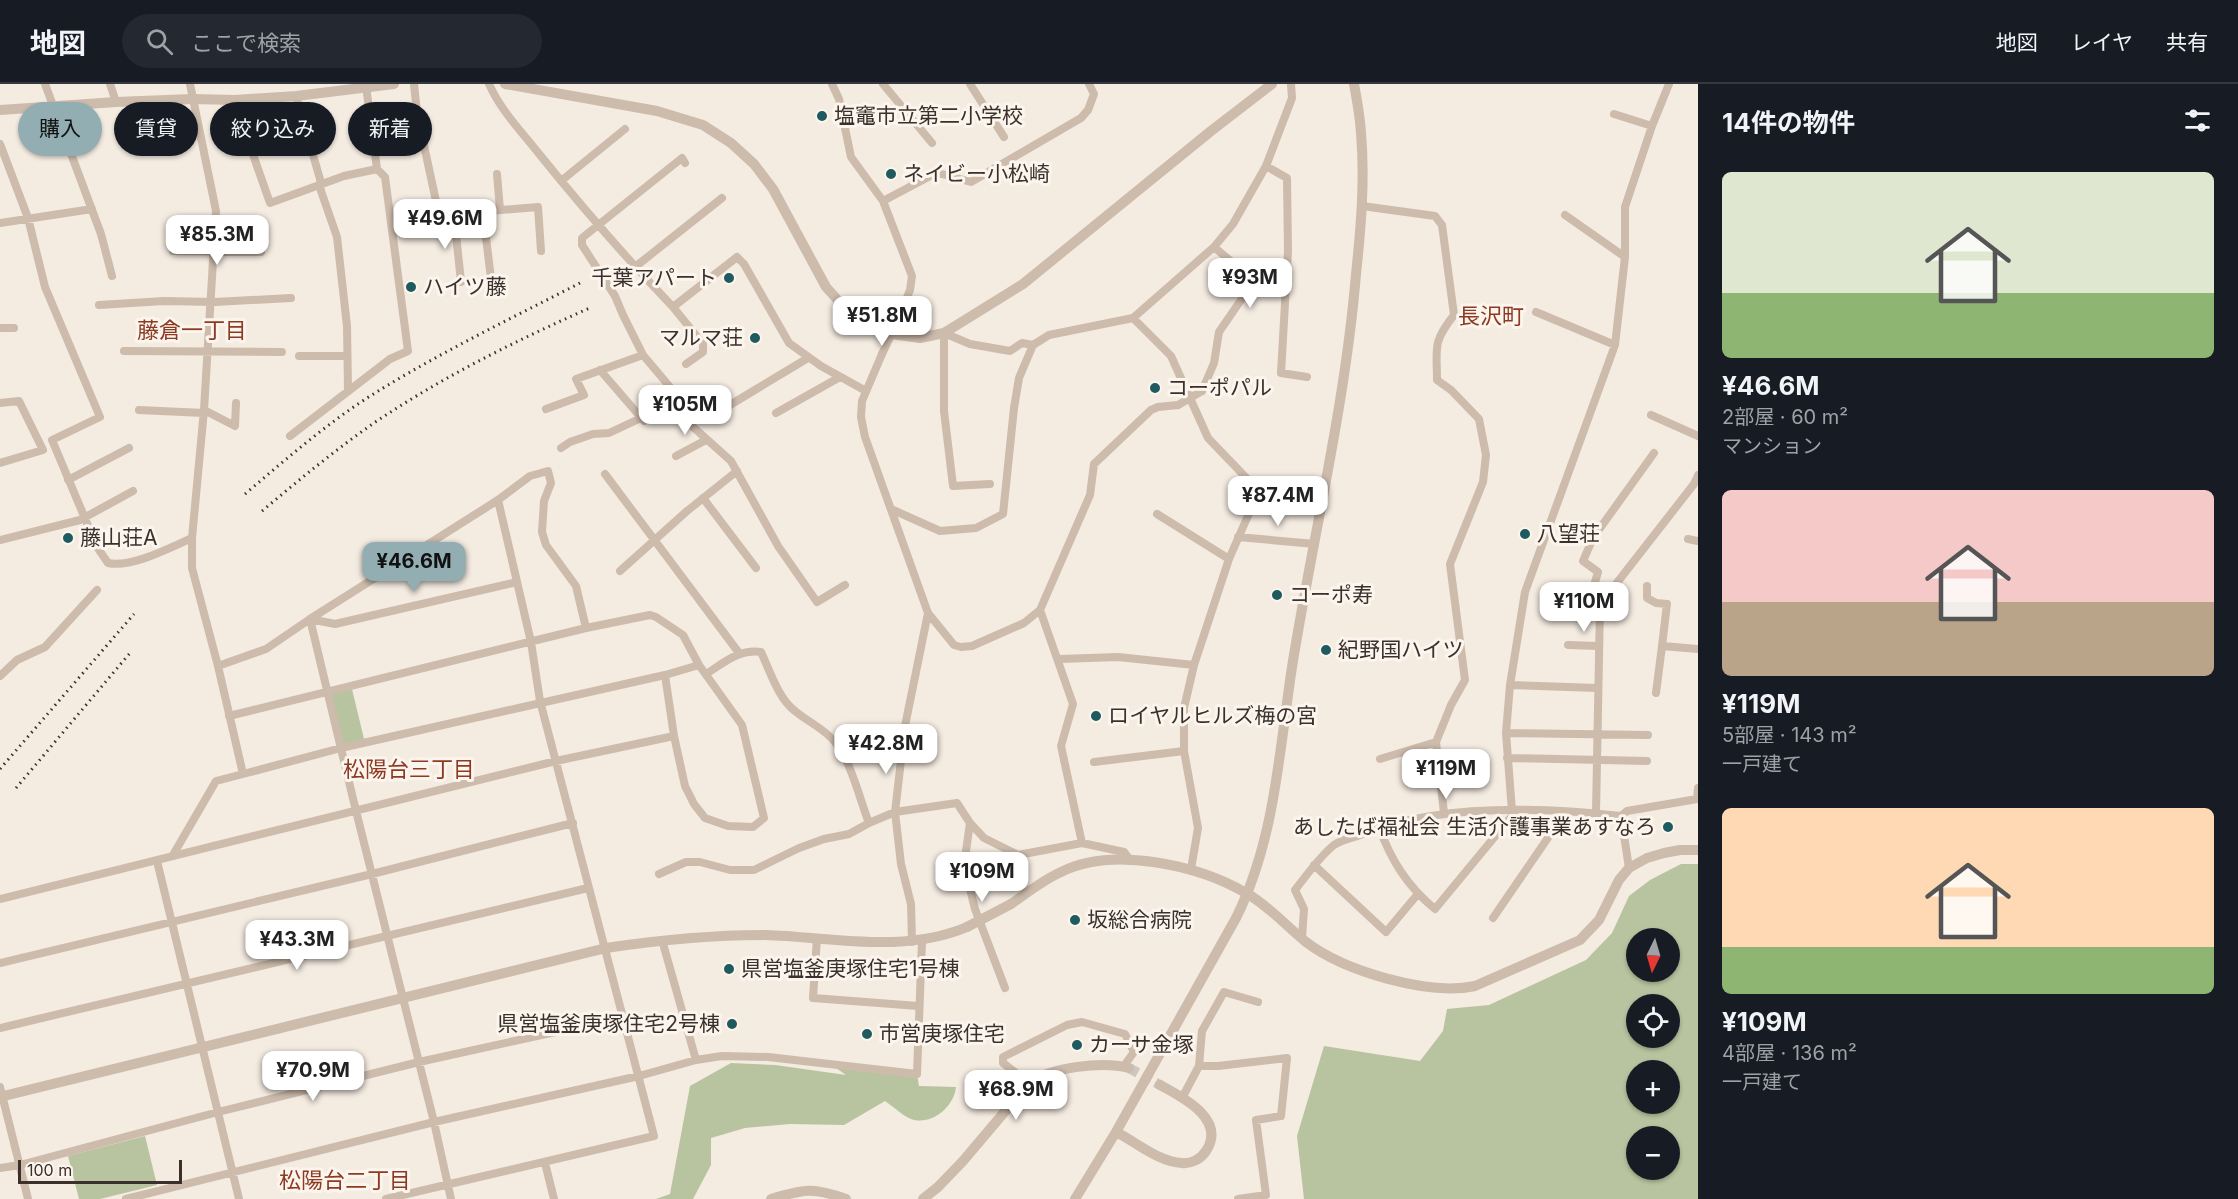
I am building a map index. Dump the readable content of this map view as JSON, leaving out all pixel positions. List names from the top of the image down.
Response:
{
  "districts": [
    "長沢町",
    "藤倉一丁目",
    "松陽台三丁目",
    "松陽台二丁目"
  ],
  "places": [
    "塩竈市立第二小学校",
    "ネイビー小松崎",
    "千葉アパート",
    "ハイツ藤",
    "マルマ荘",
    "コーポパル",
    "八望荘",
    "藤山荘A",
    "コーポ寿",
    "紀野国ハイツ",
    "ロイヤルヒルズ梅の宮",
    "あしたば福祉会 生活介護事業あすなろ",
    "坂総合病院",
    "県営塩釜庚塚住宅1号棟",
    "県営塩釜庚塚住宅2号棟",
    "市営庚塚住宅",
    "カーサ金塚"
  ],
  "scale_bar": "100 m",
  "north": "bottom",
  "page": {
    "header": "地図",
    "search": "ここで検索",
    "nav": ["地図", "レイヤ", "共有"],
    "heading": "14件の物件",
    "chip": [
      "購入",
      "賃貸",
      "絞り込み",
      "新着"
    ],
    "list": [
      {
        "name": "¥46.6M",
        "note": "2部屋 · 60 m² · マンション"
      },
      {
        "name": "¥119M",
        "note": "5部屋 · 143 m² · 一戸建て"
      },
      {
        "name": "¥109M",
        "note": "4部屋 · 136 m² · 一戸建て"
      }
    ],
    "price": [
      "¥49.6M",
      "¥85.3M",
      "¥93M",
      "¥51.8M",
      "¥105M",
      "¥87.4M",
      "¥46.6M",
      "¥110M",
      "¥42.8M",
      "¥119M",
      "¥109M",
      "¥43.3M",
      "¥70.9M",
      "¥68.9M"
    ],
    "map_buttons": ["+", "−"],
    "scale": "100 m"
  }
}
